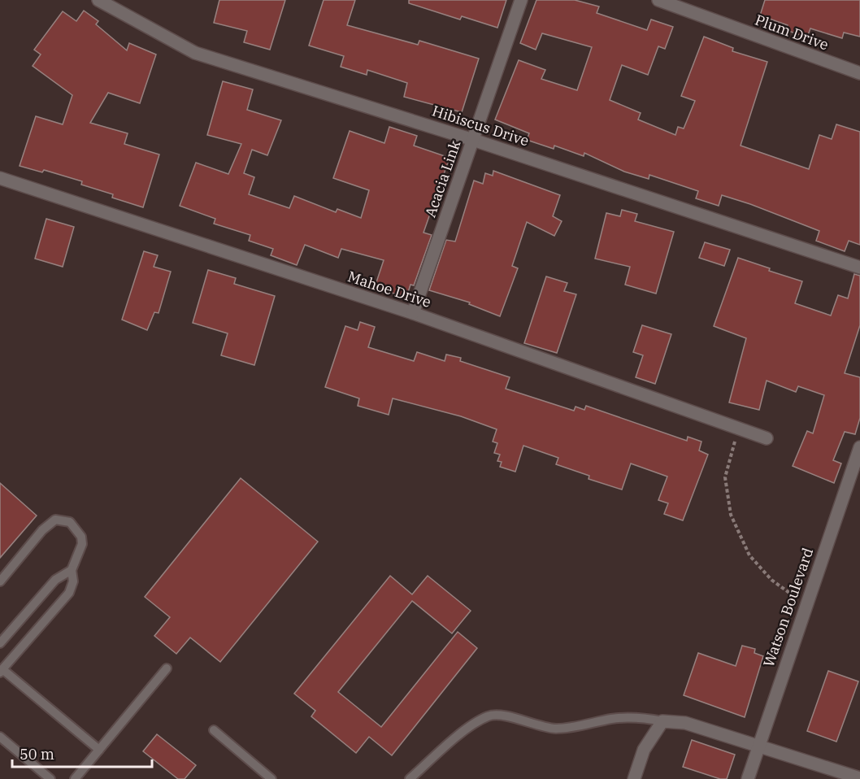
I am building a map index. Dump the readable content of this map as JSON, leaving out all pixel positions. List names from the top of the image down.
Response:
{
  "streets": {
    "street": [
      "Plum Drive",
      "Hibiscus Drive",
      "Acacia Link",
      "Mahoe Drive",
      "Watson Boulevard"
    ]
  },
  "crossings": [
    ["Hibiscus Drive", "Acacia Link"],
    ["Acacia Link", "Mahoe Drive"]
  ],
  "scale_bar": "50 m"
}
